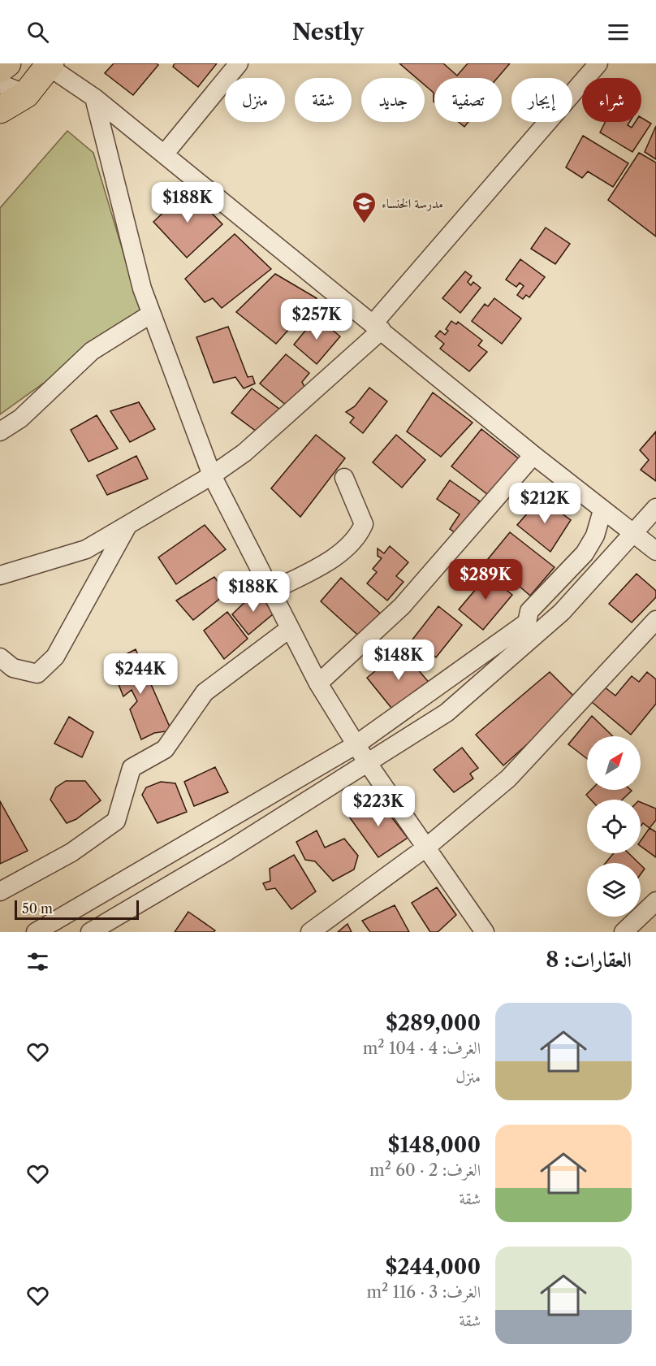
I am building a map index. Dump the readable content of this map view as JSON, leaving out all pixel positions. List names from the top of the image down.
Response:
{
  "places": {
    "school or university": ["مدرسة الخنساء"]
  },
  "scale_bar": "50 m",
  "north": "top right",
  "page": {
    "header": "Nestly",
    "chip": [
      "شراء",
      "إيجار",
      "تصفية",
      "جديد",
      "شقة",
      "منزل"
    ],
    "price": [
      "$188K",
      "$257K",
      "$212K",
      "$289K",
      "$188K",
      "$148K",
      "$244K",
      "$223K"
    ],
    "scale": "50 m",
    "heading": "العقارات: 8",
    "list": [
      {
        "name": "$289,000",
        "note": "الغرف: 4 · 104 m² · منزل"
      },
      {
        "name": "$148,000",
        "note": "الغرف: 2 · 60 m² · شقة"
      },
      {
        "name": "$244,000",
        "note": "الغرف: 3 · 116 m² · شقة"
      }
    ]
  }
}
